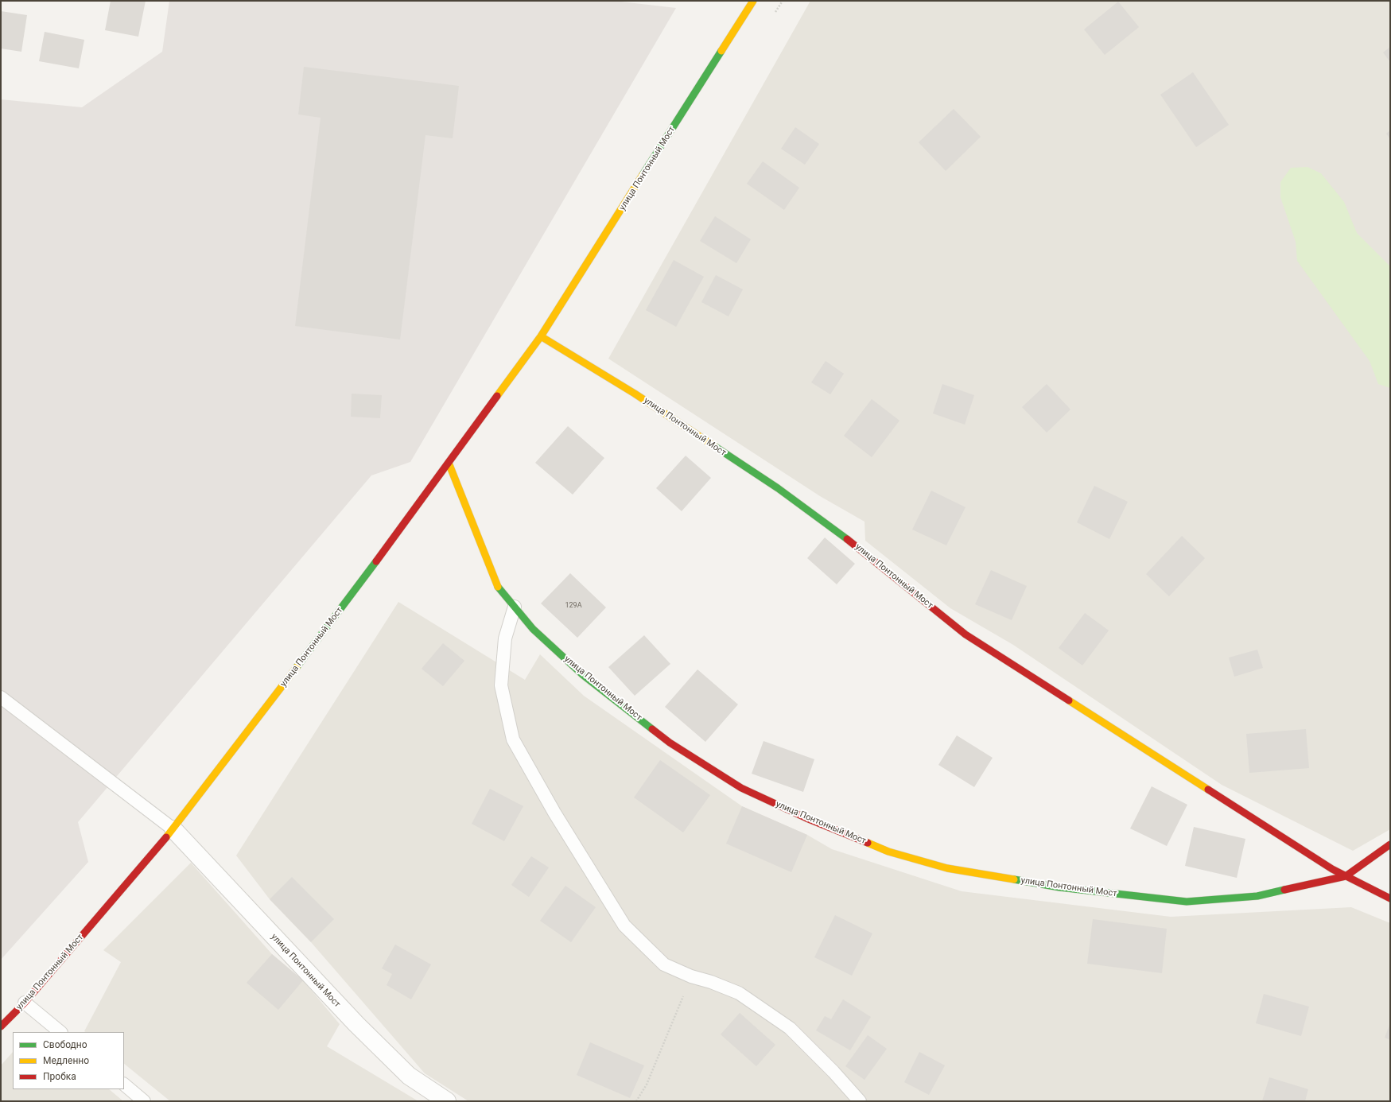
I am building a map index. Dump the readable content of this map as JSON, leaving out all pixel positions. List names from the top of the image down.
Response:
{
  "streets": {
    "street": ["улица Понтонный Мост"]
  },
  "house_numbers": ["129А"],
  "legend": ["Свободно", "Медленно", "Пробка"]
}
